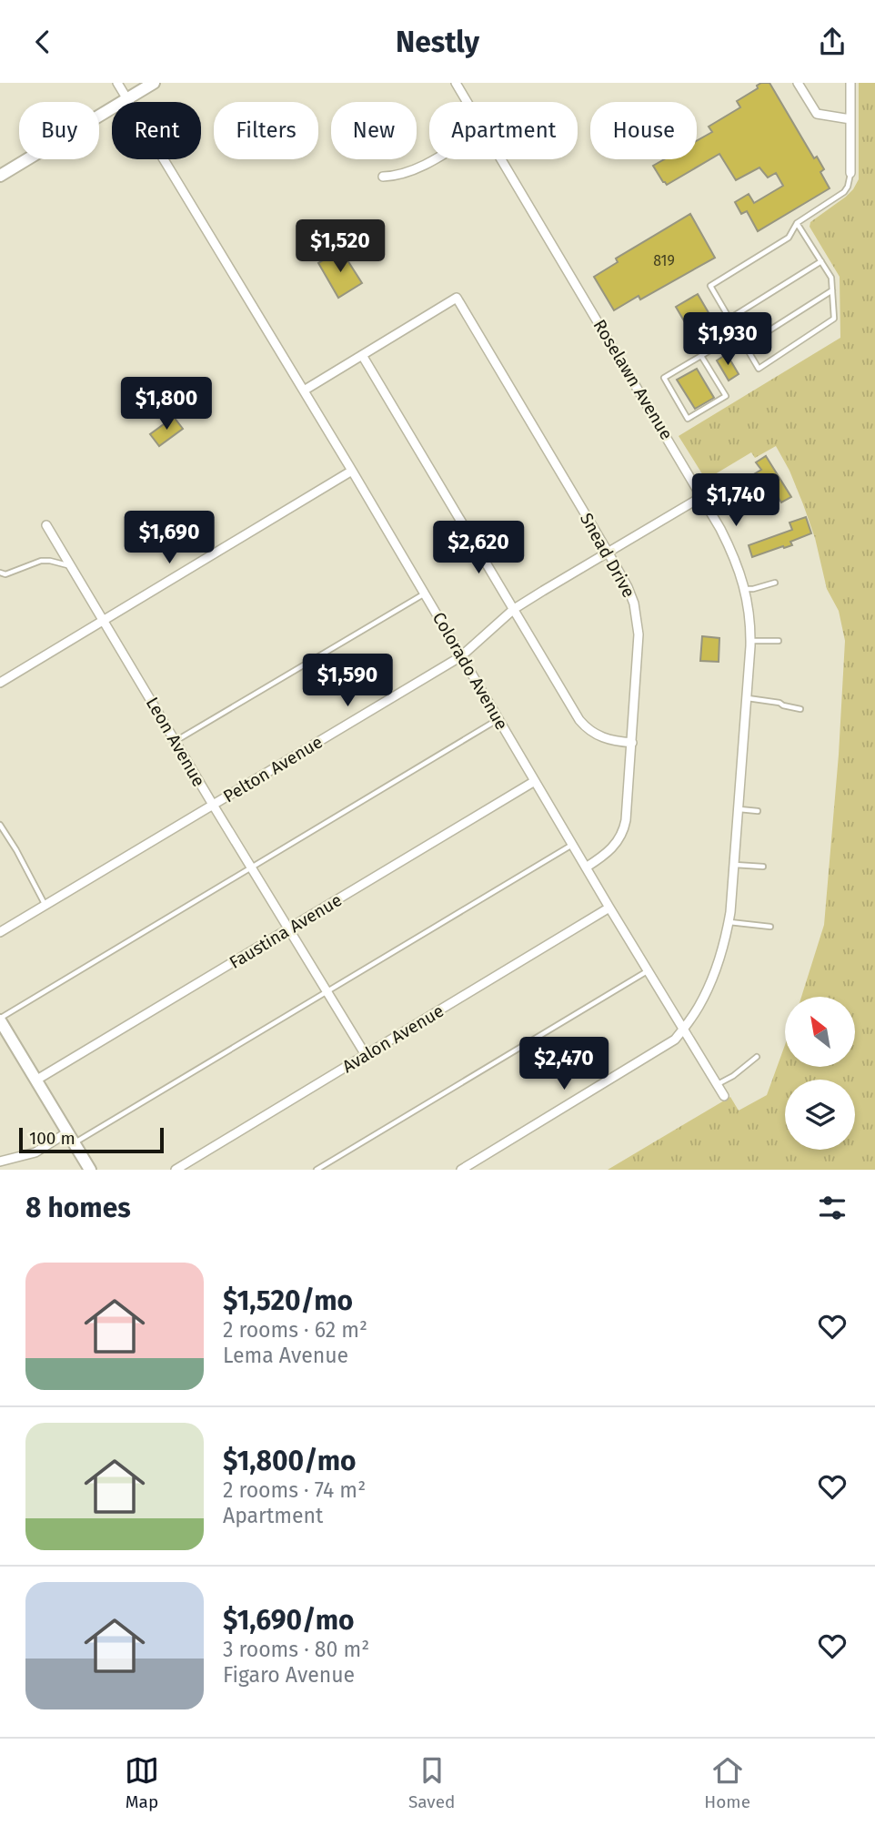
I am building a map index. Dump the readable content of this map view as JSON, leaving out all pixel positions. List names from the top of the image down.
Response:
{
  "streets": {
    "street": [
      "Roselawn Avenue",
      "Snead Drive",
      "Colorado Avenue",
      "Leon Avenue",
      "Pelton Avenue",
      "Faustina Avenue",
      "Avalon Avenue"
    ]
  },
  "crossings": [
    ["Roselawn Avenue", "Colorado Avenue"],
    ["Roselawn Avenue", "Pelton Avenue"],
    ["Snead Drive", "Colorado Avenue"],
    ["Snead Drive", "Pelton Avenue"],
    ["Colorado Avenue", "Pelton Avenue"],
    ["Colorado Avenue", "Faustina Avenue"],
    ["Colorado Avenue", "Avalon Avenue"],
    ["Leon Avenue", "Pelton Avenue"],
    ["Leon Avenue", "Faustina Avenue"],
    ["Leon Avenue", "Avalon Avenue"]
  ],
  "house_numbers": ["819"],
  "scale_bar": "100 m",
  "north": "top left",
  "page": {
    "header": "Nestly",
    "chip": [
      "Buy",
      "Rent",
      "Filters",
      "New",
      "Apartment",
      "House"
    ],
    "price": [
      "$1,520",
      "$1,930",
      "$1,800",
      "$1,740",
      "$1,690",
      "$2,620",
      "$1,590",
      "$2,470"
    ],
    "scale": "100 m",
    "heading": "8 homes",
    "list": [
      {
        "name": "$1,520/mo",
        "note": "2 rooms · 62 m² · Lema Avenue"
      },
      {
        "name": "$1,800/mo",
        "note": "2 rooms · 74 m² · Apartment"
      },
      {
        "name": "$1,690/mo",
        "note": "3 rooms · 80 m² · Figaro Avenue"
      }
    ],
    "tabs": ["Map", "Saved", "Home"]
  }
}
